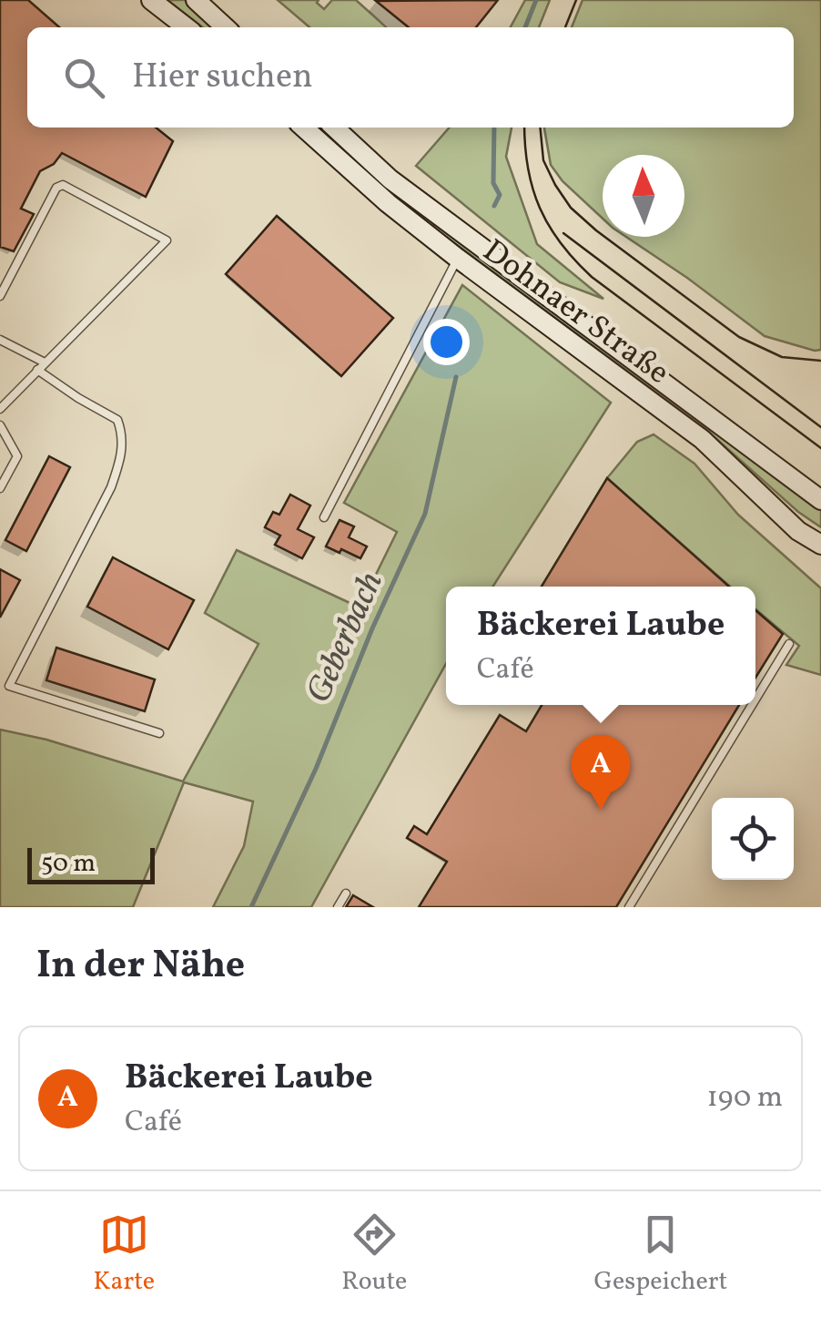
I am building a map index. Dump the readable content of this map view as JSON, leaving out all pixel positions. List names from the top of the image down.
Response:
{
  "streets": {
    "main road": ["Dohnaer Straße"]
  },
  "water": ["Geberbach"],
  "scale_bar": "50 m",
  "north": "top",
  "page": {
    "search": "Hier suchen",
    "popup": ["Bäckerei Laube", "Café"],
    "pins": "A",
    "scale": "50 m",
    "heading": "In der Nähe",
    "list": [
      {
        "mark": "A",
        "name": "Bäckerei Laube",
        "note": "Café",
        "value": "190 m"
      }
    ],
    "nav": ["Karte", "Route", "Gespeichert"]
  }
}
